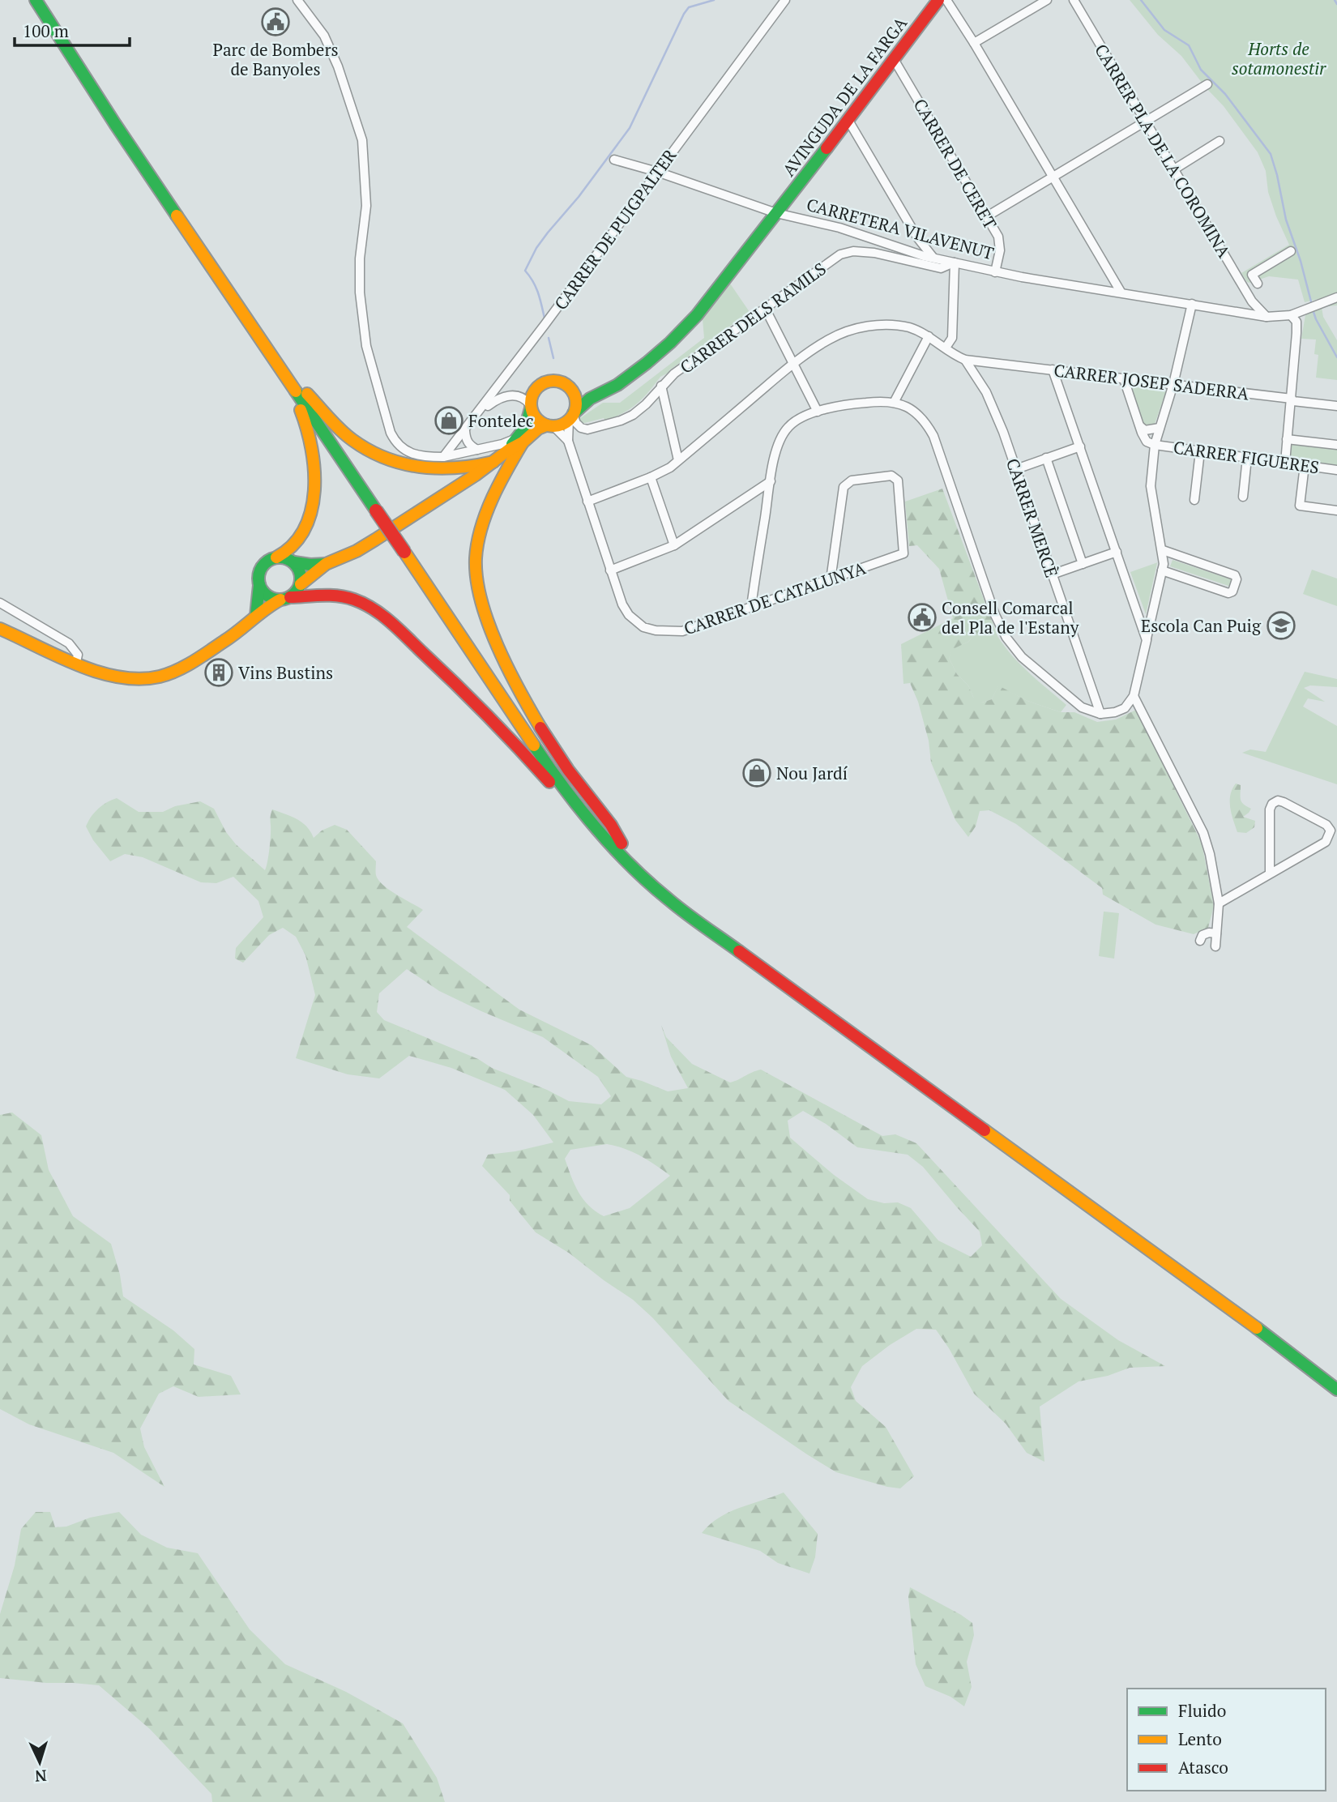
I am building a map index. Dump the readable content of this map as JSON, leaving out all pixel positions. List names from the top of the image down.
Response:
{
  "streets": {
    "main road": ["AVINGUDA DE LA FARGA"],
    "street": [
      "CARRER PLA DE LA COROMINA",
      "CARRER DE CERET",
      "CARRETERA VILAVENUT",
      "CARRER DE PUIGPALTER",
      "CARRER DELS RAMILS",
      "CARRER JOSEP SADERRA",
      "CARRER FIGUERES",
      "CARRER MERCÈ",
      "CARRER DE CATALUNYA"
    ]
  },
  "crossings": [
    ["AVINGUDA DE LA FARGA", "CARRER DE CERET"],
    ["AVINGUDA DE LA FARGA", "CARRETERA VILAVENUT"],
    ["CARRER PLA DE LA COROMINA", "CARRETERA VILAVENUT"],
    ["CARRER DE CERET", "CARRETERA VILAVENUT"],
    ["CARRETERA VILAVENUT", "CARRER DE PUIGPALTER"],
    ["CARRETERA VILAVENUT", "CARRER DELS RAMILS"],
    ["CARRER DELS RAMILS", "CARRER DE CATALUNYA"],
    ["CARRER JOSEP SADERRA", "CARRER MERCÈ"]
  ],
  "parks": ["Horts de sotamonestir"],
  "places": {
    "public building": ["Parc de Bombers de Banyoles", "Consell Comarcal del Pla de l'Estany"],
    "shop": ["Fontelec", "Nou Jardí"],
    "school or university": ["Escola Can Puig"],
    "building": ["Vins Bustins"]
  },
  "legend": ["Fluido", "Lento", "Atasco"],
  "scale_bar": "100 m",
  "north": "bottom"
}
